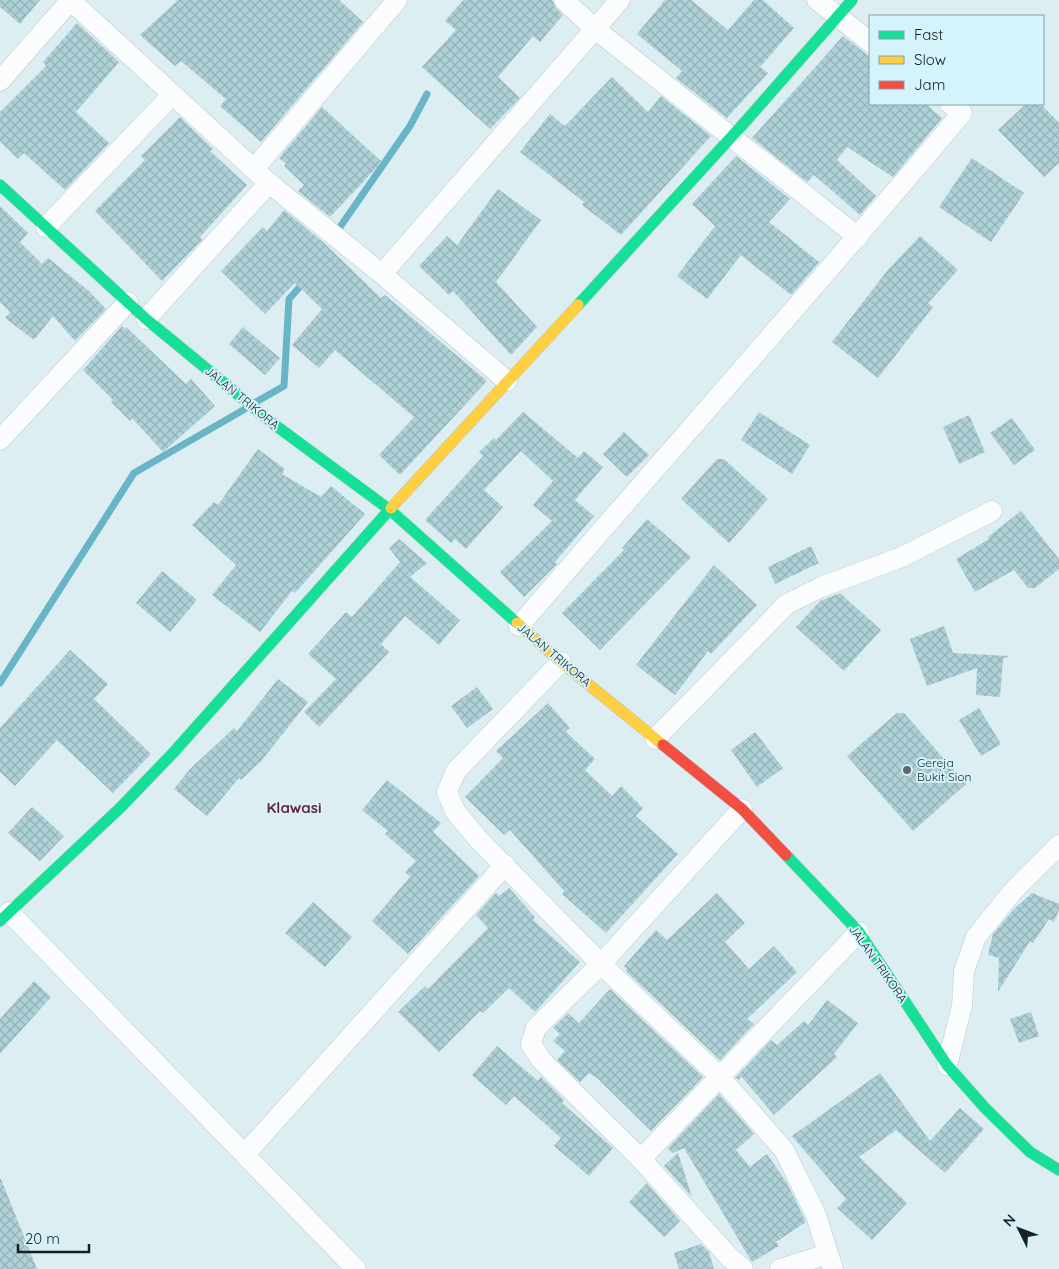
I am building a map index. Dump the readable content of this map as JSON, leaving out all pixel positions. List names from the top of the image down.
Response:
{
  "streets": {
    "street": ["JALAN TRIKORA"]
  },
  "districts": ["Klawasi"],
  "places": ["Gereja Bukit Sion"],
  "legend": ["Fast", "Slow", "Jam"],
  "scale_bar": "20 m",
  "north": "top left"
}
